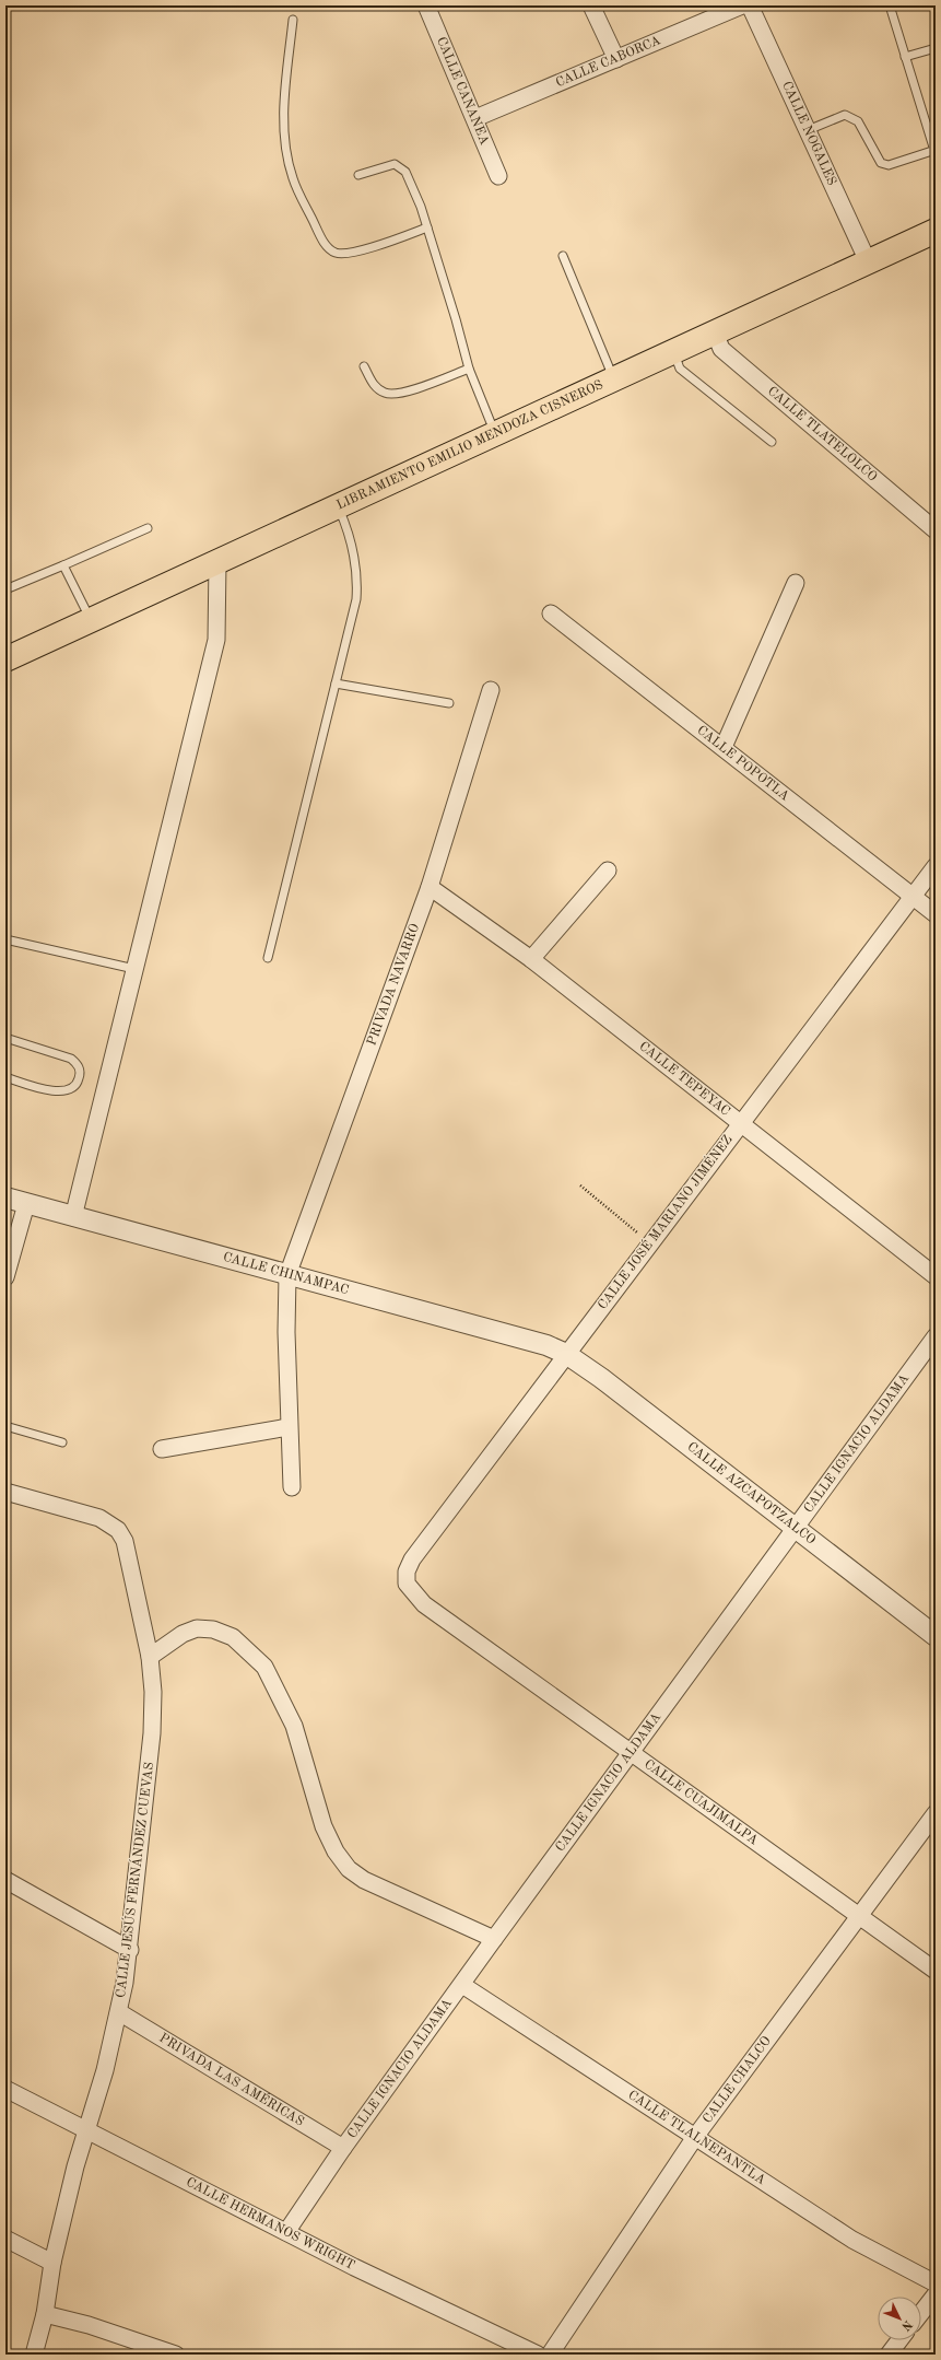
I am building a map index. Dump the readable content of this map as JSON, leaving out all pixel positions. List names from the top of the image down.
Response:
{
  "streets": {
    "main road": ["LIBRAMIENTO EMILIO MENDOZA CISNEROS"],
    "street": [
      "CALLE CABORCA",
      "CALLE CANANEA",
      "CALLE NOGALES",
      "CALLE TLATELOLCO",
      "CALLE POPOTLA",
      "PRIVADA NAVARRO",
      "CALLE TEPEYAC",
      "CALLE JOSÉ MARIANO JIMÉNEZ",
      "CALLE CHINAMPAC",
      "CALLE IGNACIO ALDAMA",
      "CALLE AZCAPOTZALCO",
      "CALLE CUAJIMALPA",
      "CALLE JESÚS FERNÁNDEZ CUEVAS",
      "PRIVADA LAS AMÉRICAS",
      "CALLE CHALCO",
      "CALLE TLALNEPANTLA",
      "CALLE HERMANOS WRIGHT"
    ]
  },
  "crossings": [
    ["CALLE CABORCA", "CALLE CANANEA"],
    ["CALLE NOGALES", "LIBRAMIENTO EMILIO MENDOZA CISNEROS"],
    ["CALLE TLATELOLCO", "LIBRAMIENTO EMILIO MENDOZA CISNEROS"],
    ["CALLE POPOTLA", "CALLE JOSÉ MARIANO JIMÉNEZ"],
    ["PRIVADA NAVARRO", "CALLE TEPEYAC"],
    ["PRIVADA NAVARRO", "CALLE CHINAMPAC"],
    ["CALLE TEPEYAC", "CALLE JOSÉ MARIANO JIMÉNEZ"],
    ["CALLE JOSÉ MARIANO JIMÉNEZ", "CALLE CHINAMPAC"],
    ["CALLE JOSÉ MARIANO JIMÉNEZ", "CALLE AZCAPOTZALCO"],
    ["CALLE JOSÉ MARIANO JIMÉNEZ", "CALLE CUAJIMALPA"],
    ["CALLE CHINAMPAC", "CALLE AZCAPOTZALCO"],
    ["CALLE IGNACIO ALDAMA", "CALLE AZCAPOTZALCO"],
    ["CALLE IGNACIO ALDAMA", "CALLE CUAJIMALPA"],
    ["CALLE IGNACIO ALDAMA", "PRIVADA LAS AMÉRICAS"],
    ["CALLE IGNACIO ALDAMA", "CALLE TLALNEPANTLA"],
    ["CALLE IGNACIO ALDAMA", "CALLE HERMANOS WRIGHT"],
    ["CALLE CUAJIMALPA", "CALLE CHALCO"],
    ["CALLE JESÚS FERNÁNDEZ CUEVAS", "PRIVADA LAS AMÉRICAS"],
    ["CALLE JESÚS FERNÁNDEZ CUEVAS", "CALLE HERMANOS WRIGHT"],
    ["CALLE CHALCO", "CALLE TLALNEPANTLA"]
  ],
  "north": "bottom right"
}
